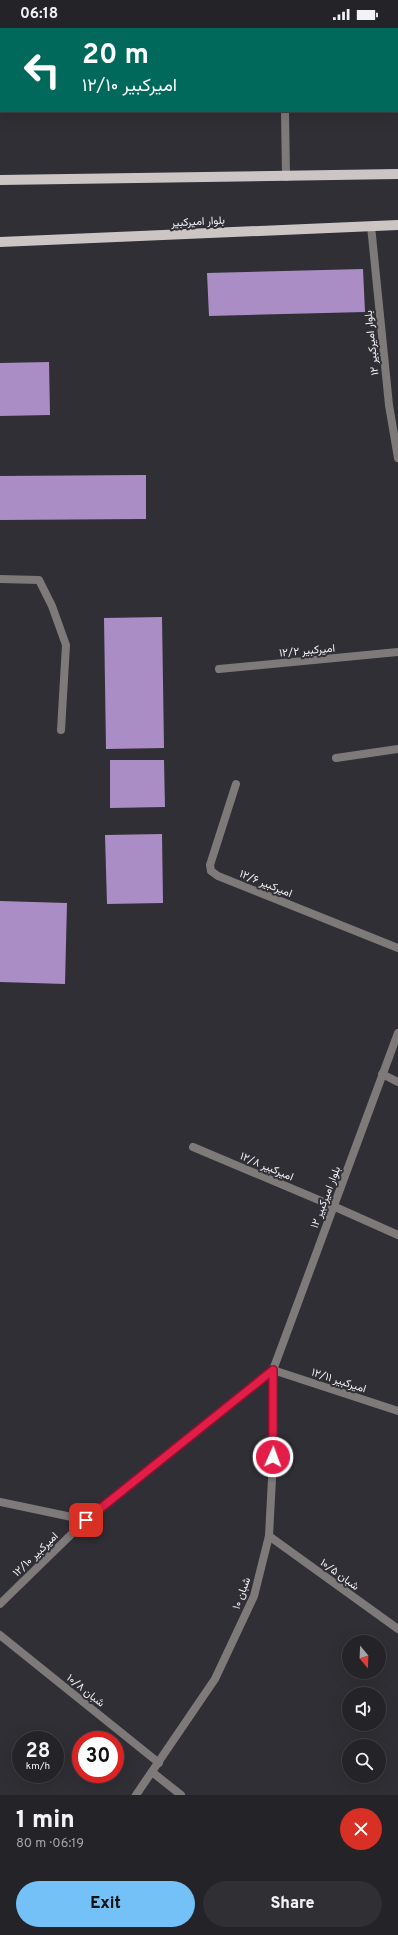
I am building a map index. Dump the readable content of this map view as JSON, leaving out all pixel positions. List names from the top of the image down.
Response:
{
  "streets": {
    "main road": ["بلوار امیرکبیر"],
    "street": [
      "۱۲ بلوار امیرکبیر",
      "۱۲/۲ امیرکبیر",
      "۱۲/۶ امیرکبیر",
      "۱۲/۸ امیرکبیر",
      "۱۲/۱۱ امیرکبیر",
      "۱۲/۱۰ امیرکبیر",
      "۱۰/۵ شبان",
      "۱۰ شبان",
      "۱۰/۸ شبان"
    ]
  },
  "crossings": [
    ["بلوار امیرکبیر", "۱۲ بلوار امیرکبیر"],
    ["۱۲ بلوار امیرکبیر", "۱۲/۸ امیرکبیر"],
    ["۱۲ بلوار امیرکبیر", "۱۲/۱۱ امیرکبیر"],
    ["۱۲ بلوار امیرکبیر", "۱۲/۱۰ امیرکبیر"],
    ["۱۲ بلوار امیرکبیر", "۱۰ شبان"],
    ["۱۲/۱۱ امیرکبیر", "۱۲/۱۰ امیرکبیر"],
    ["۱۲/۱۱ امیرکبیر", "۱۰ شبان"],
    ["۱۲/۱۰ امیرکبیر", "۱۰ شبان"],
    ["۱۰/۵ شبان", "۱۰ شبان"],
    ["۱۰ شبان", "۱۰/۸ شبان"]
  ],
  "north": "bottom",
  "page": {
    "status": "06:18",
    "turn": ["20 m", "۱۲/۱۰ امیرکبیر"],
    "speed": "28 km/h",
    "limit": "30",
    "heading": ["1 min", "80 m · 06:19"],
    "buttons": ["Exit", "Share"]
  }
}
